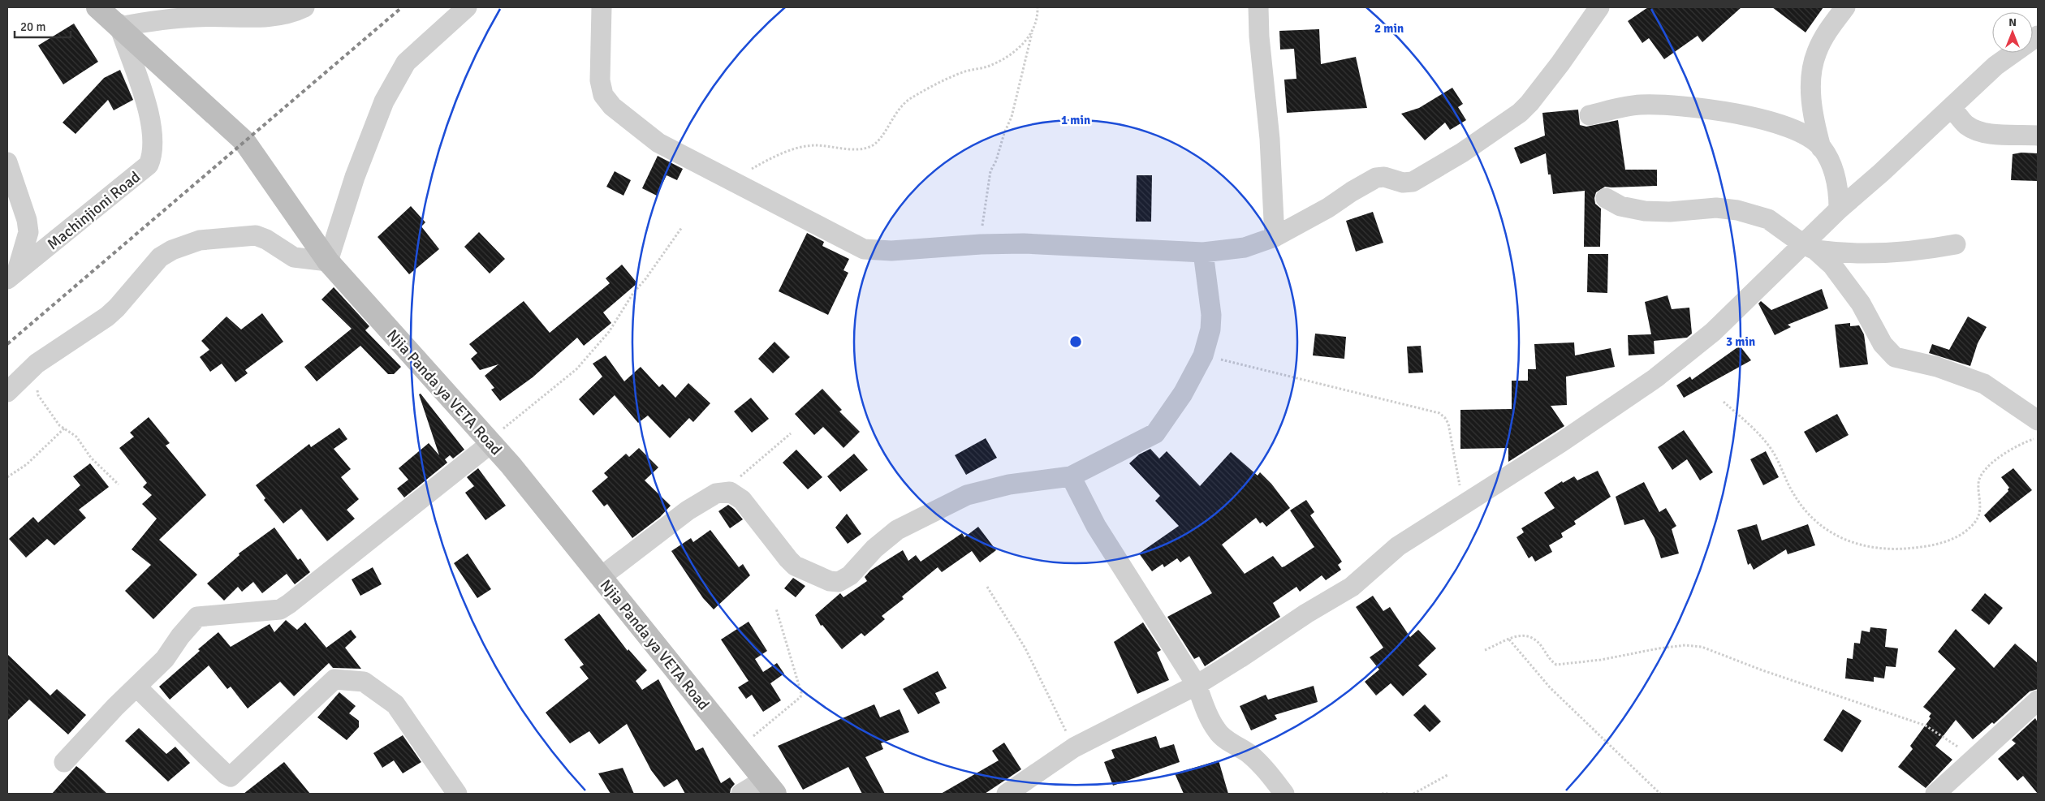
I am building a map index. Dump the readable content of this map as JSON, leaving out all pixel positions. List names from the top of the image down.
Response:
{
  "streets": {
    "street": ["Machinjioni Road", "Njia Panda ya VETA Road"]
  },
  "crossings": [
    ["Machinjioni Road", "Njia Panda ya VETA Road"]
  ],
  "scale_bar": "20 m",
  "north": "top",
  "rings": ["2 min", "1 min", "3 min"]
}
